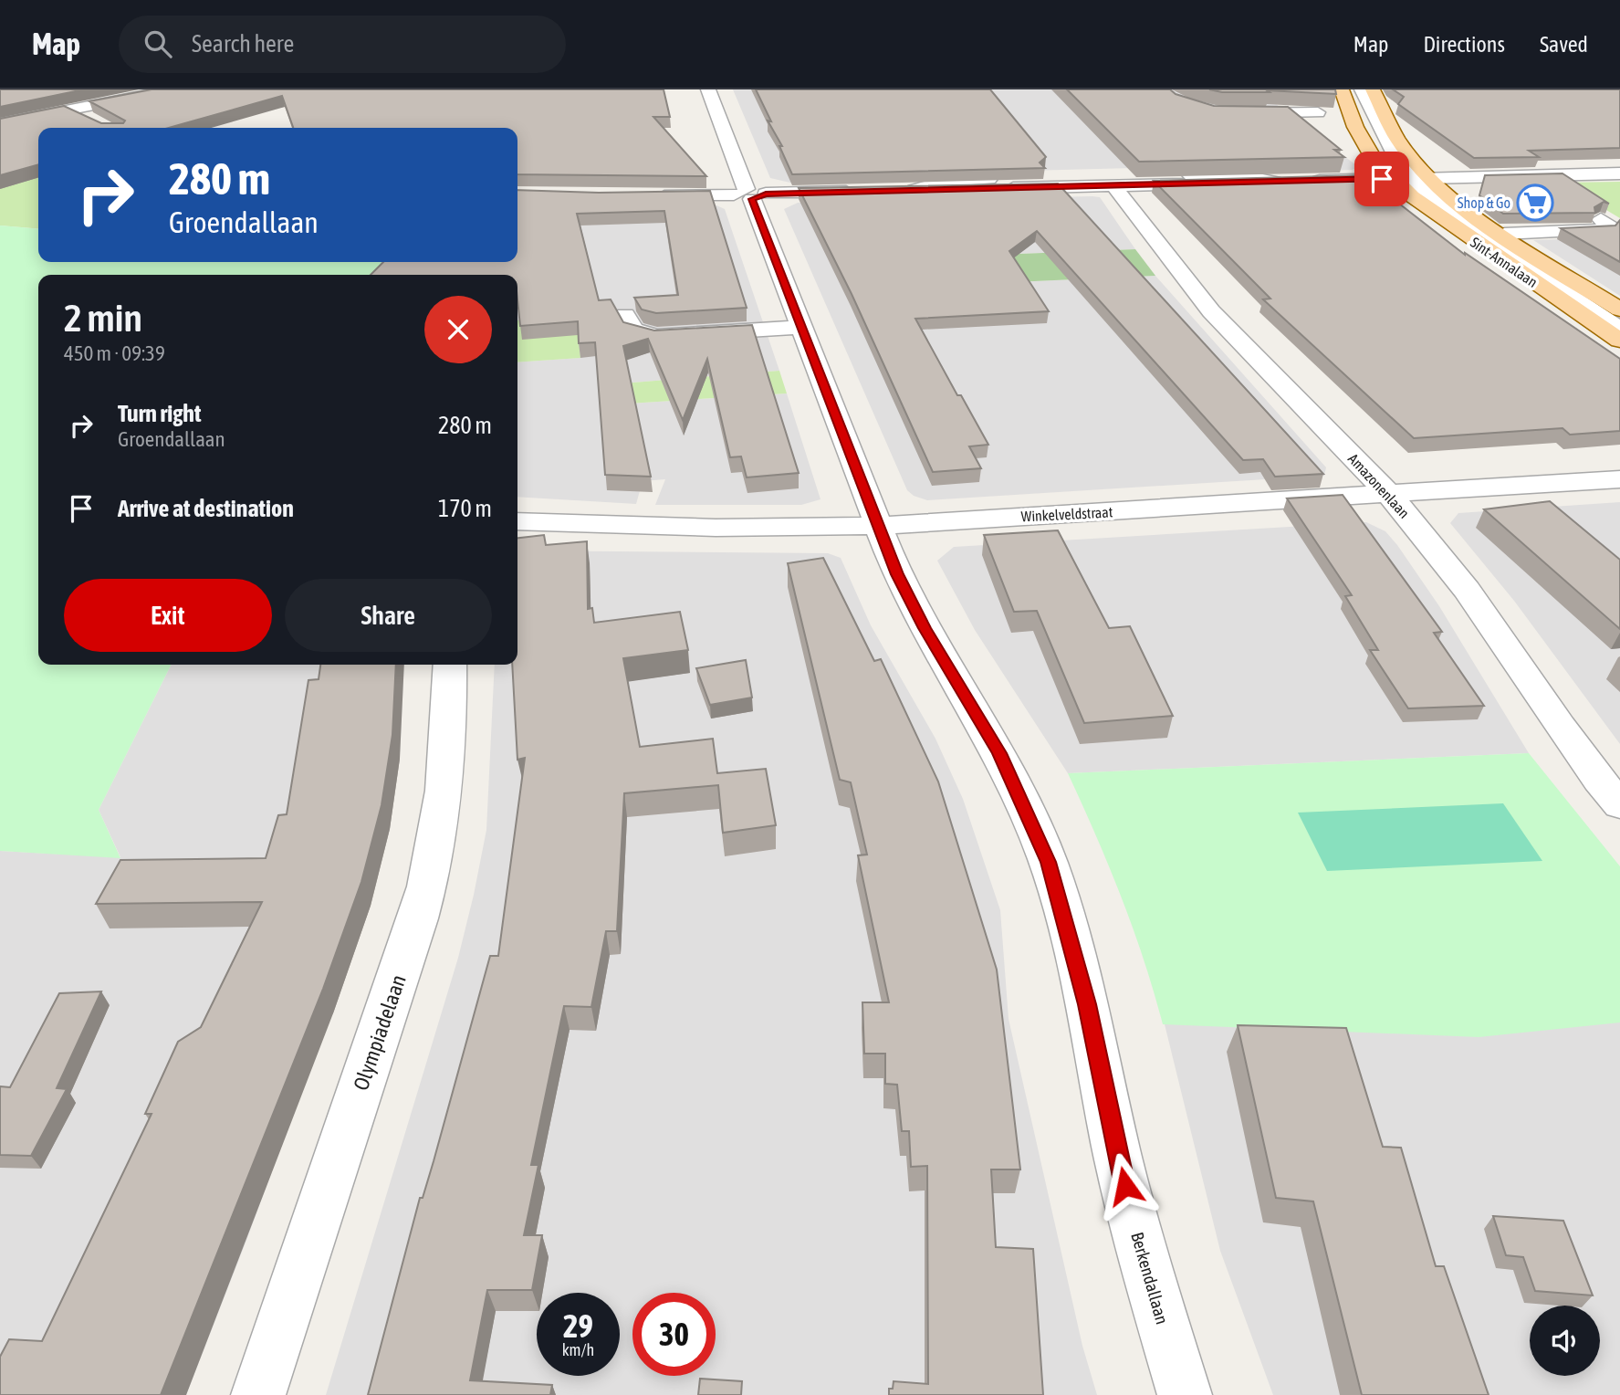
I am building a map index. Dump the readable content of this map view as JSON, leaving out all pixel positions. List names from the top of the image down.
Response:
{
  "streets": {
    "main road": ["Sint-Annalaan"],
    "street": [
      "Amazonenlaan",
      "Winkelveldstraat",
      "Olympiadelaan",
      "Berkendallaan"
    ]
  },
  "crossings": [
    ["Amazonenlaan", "Winkelveldstraat"],
    ["Winkelveldstraat", "Berkendallaan"]
  ],
  "places": {
    "supermarket": ["Shop & Go"]
  },
  "page": {
    "header": "Map",
    "search": "Search here",
    "nav": ["Map", "Directions", "Saved"],
    "turn": ["280 m", "Groendallaan"],
    "heading": ["2 min", "450 m · 09:39"],
    "list": [
      {
        "name": "Turn right",
        "note": "Groendallaan",
        "value": "280 m"
      },
      {
        "name": "Arrive at destination",
        "value": "170 m"
      }
    ],
    "buttons": ["Exit", "Share"],
    "speed": "29 km/h",
    "limit": "30"
  }
}
